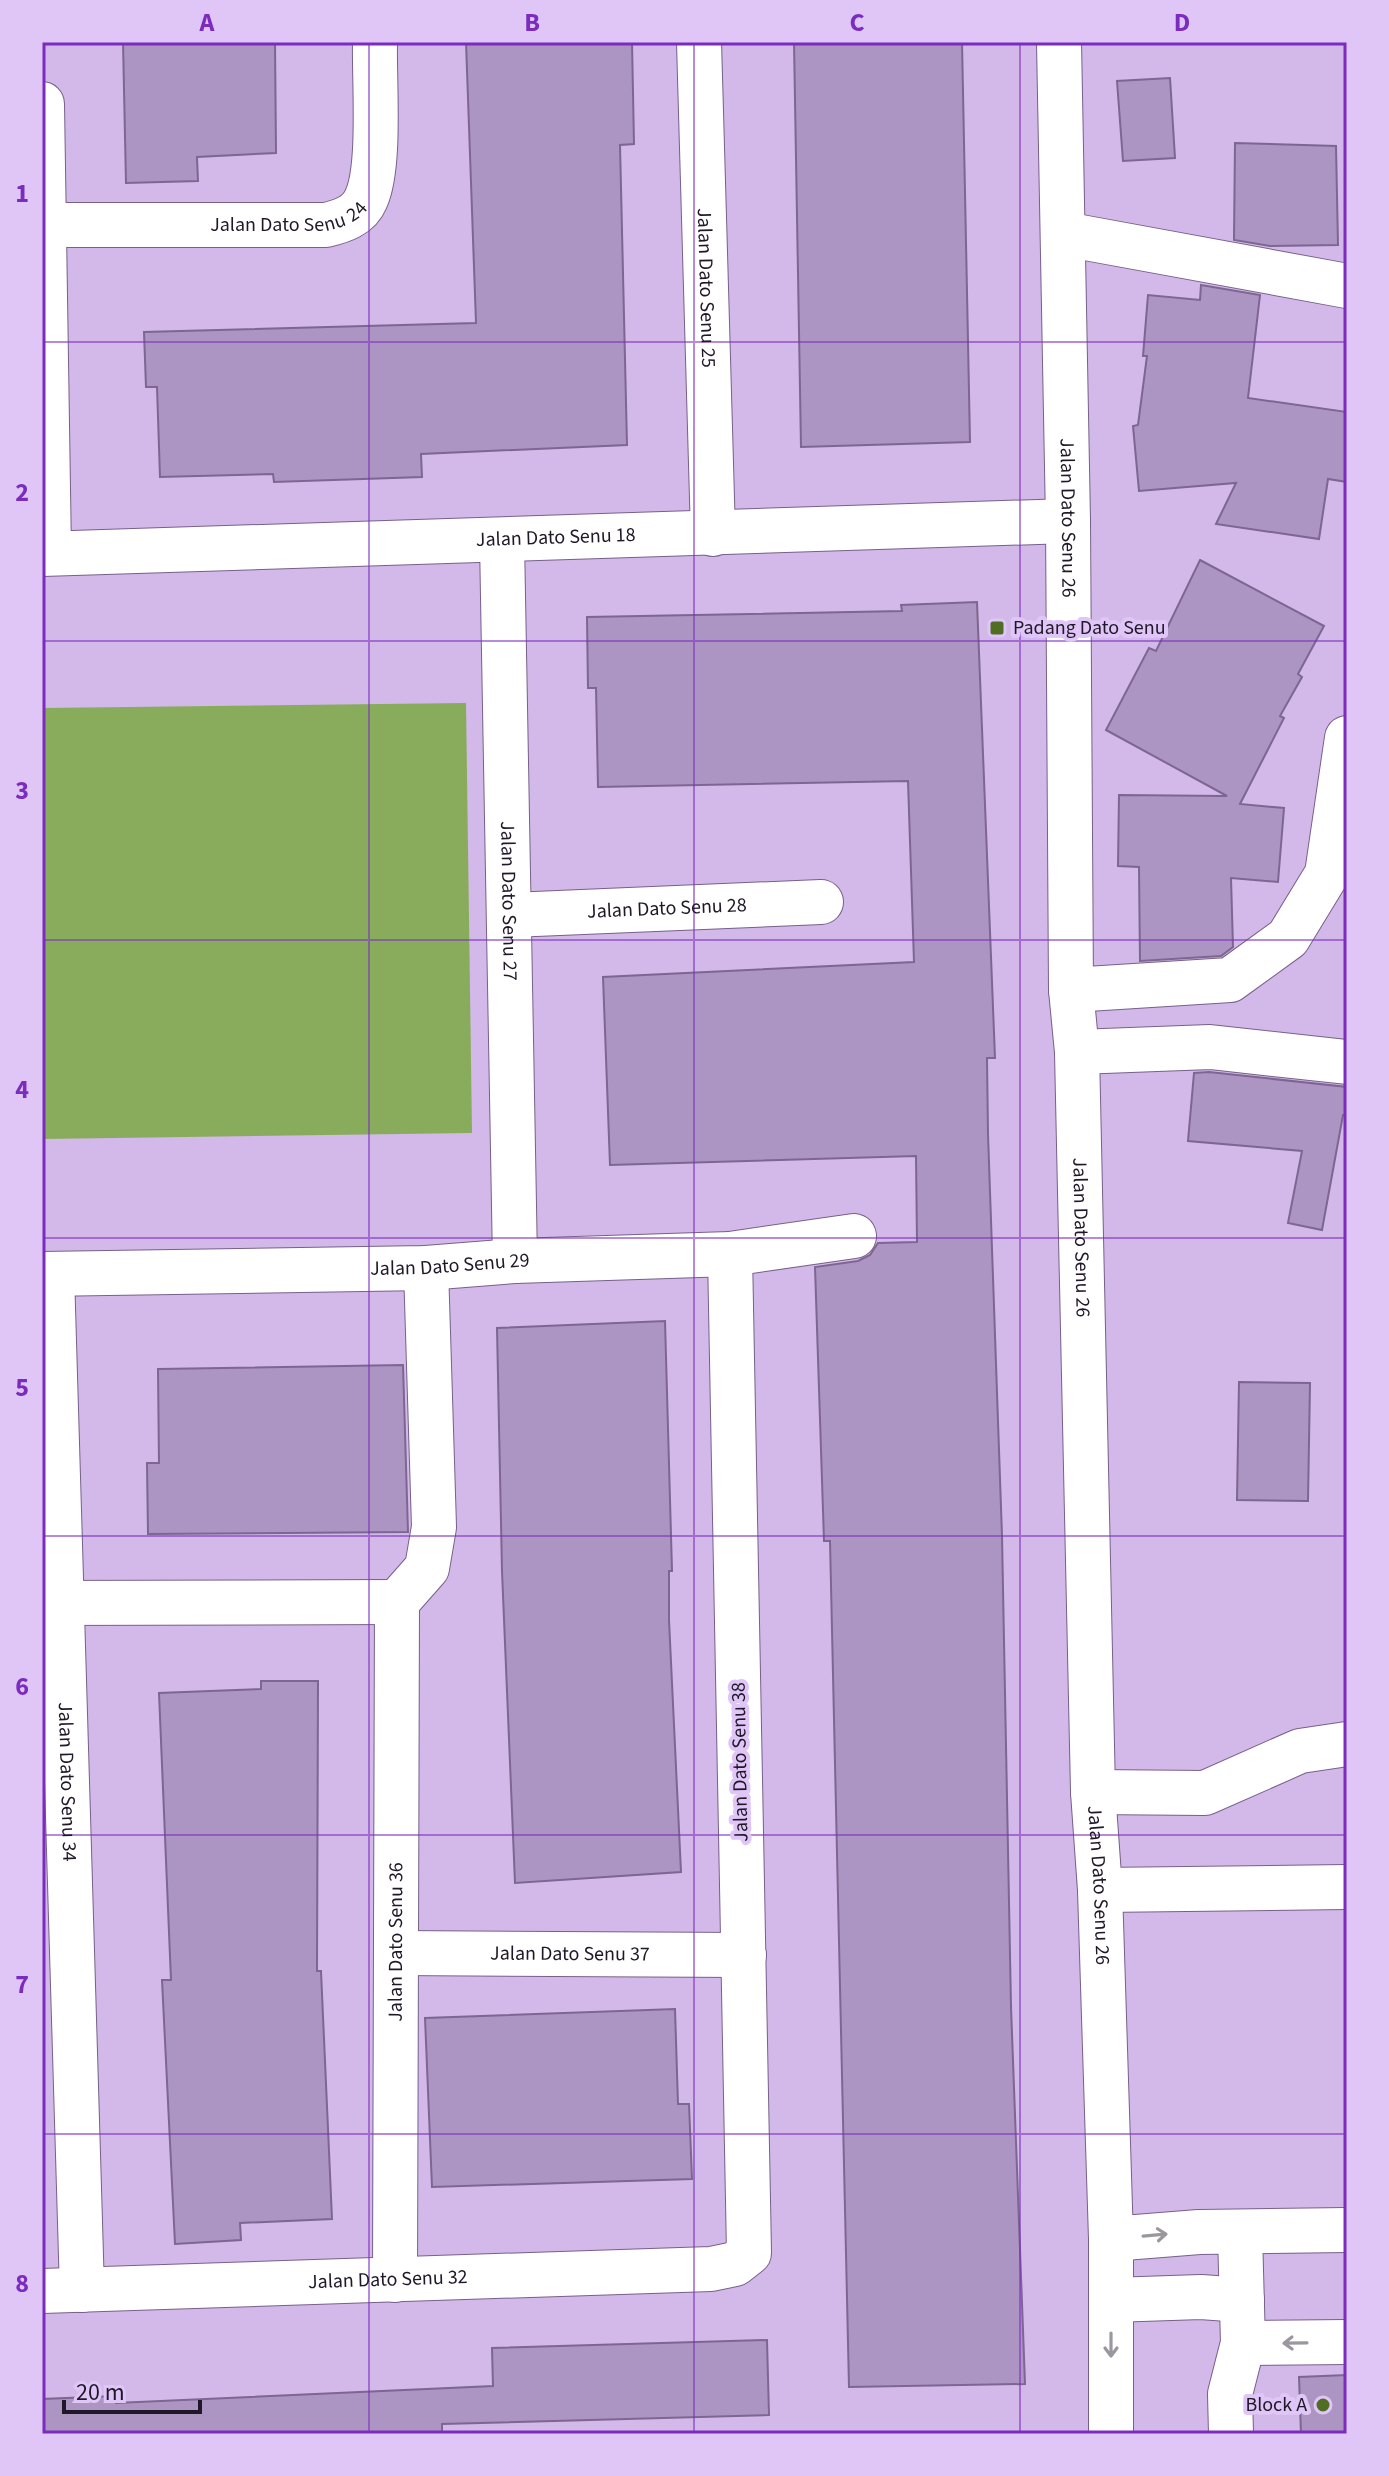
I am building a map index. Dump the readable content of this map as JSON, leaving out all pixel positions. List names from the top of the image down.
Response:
{
  "streets": {
    "street": [
      "Jalan Dato Senu 24",
      "Jalan Dato Senu 25",
      "Jalan Dato Senu 26",
      "Jalan Dato Senu 18",
      "Jalan Dato Senu 27",
      "Jalan Dato Senu 28",
      "Jalan Dato Senu 29",
      "Jalan Dato Senu 38",
      "Jalan Dato Senu 34",
      "Jalan Dato Senu 36",
      "Jalan Dato Senu 37",
      "Jalan Dato Senu 32"
    ]
  },
  "crossings": [
    ["Jalan Dato Senu 25", "Jalan Dato Senu 18"],
    ["Jalan Dato Senu 26", "Jalan Dato Senu 18"],
    ["Jalan Dato Senu 18", "Jalan Dato Senu 27"],
    ["Jalan Dato Senu 27", "Jalan Dato Senu 28"],
    ["Jalan Dato Senu 27", "Jalan Dato Senu 29"],
    ["Jalan Dato Senu 29", "Jalan Dato Senu 38"],
    ["Jalan Dato Senu 29", "Jalan Dato Senu 34"],
    ["Jalan Dato Senu 38", "Jalan Dato Senu 37"],
    ["Jalan Dato Senu 38", "Jalan Dato Senu 32"],
    ["Jalan Dato Senu 34", "Jalan Dato Senu 32"],
    ["Jalan Dato Senu 36", "Jalan Dato Senu 37"],
    ["Jalan Dato Senu 36", "Jalan Dato Senu 32"]
  ],
  "places": {
    "transit": ["Padang Dato Senu"],
    "other": ["Block A"]
  },
  "scale_bar": "20 m",
  "grid": {
    "columns": [
      "A",
      "B",
      "C",
      "D"
    ],
    "rows": [
      "1",
      "2",
      "3",
      "4",
      "5",
      "6",
      "7",
      "8"
    ]
  }
}
